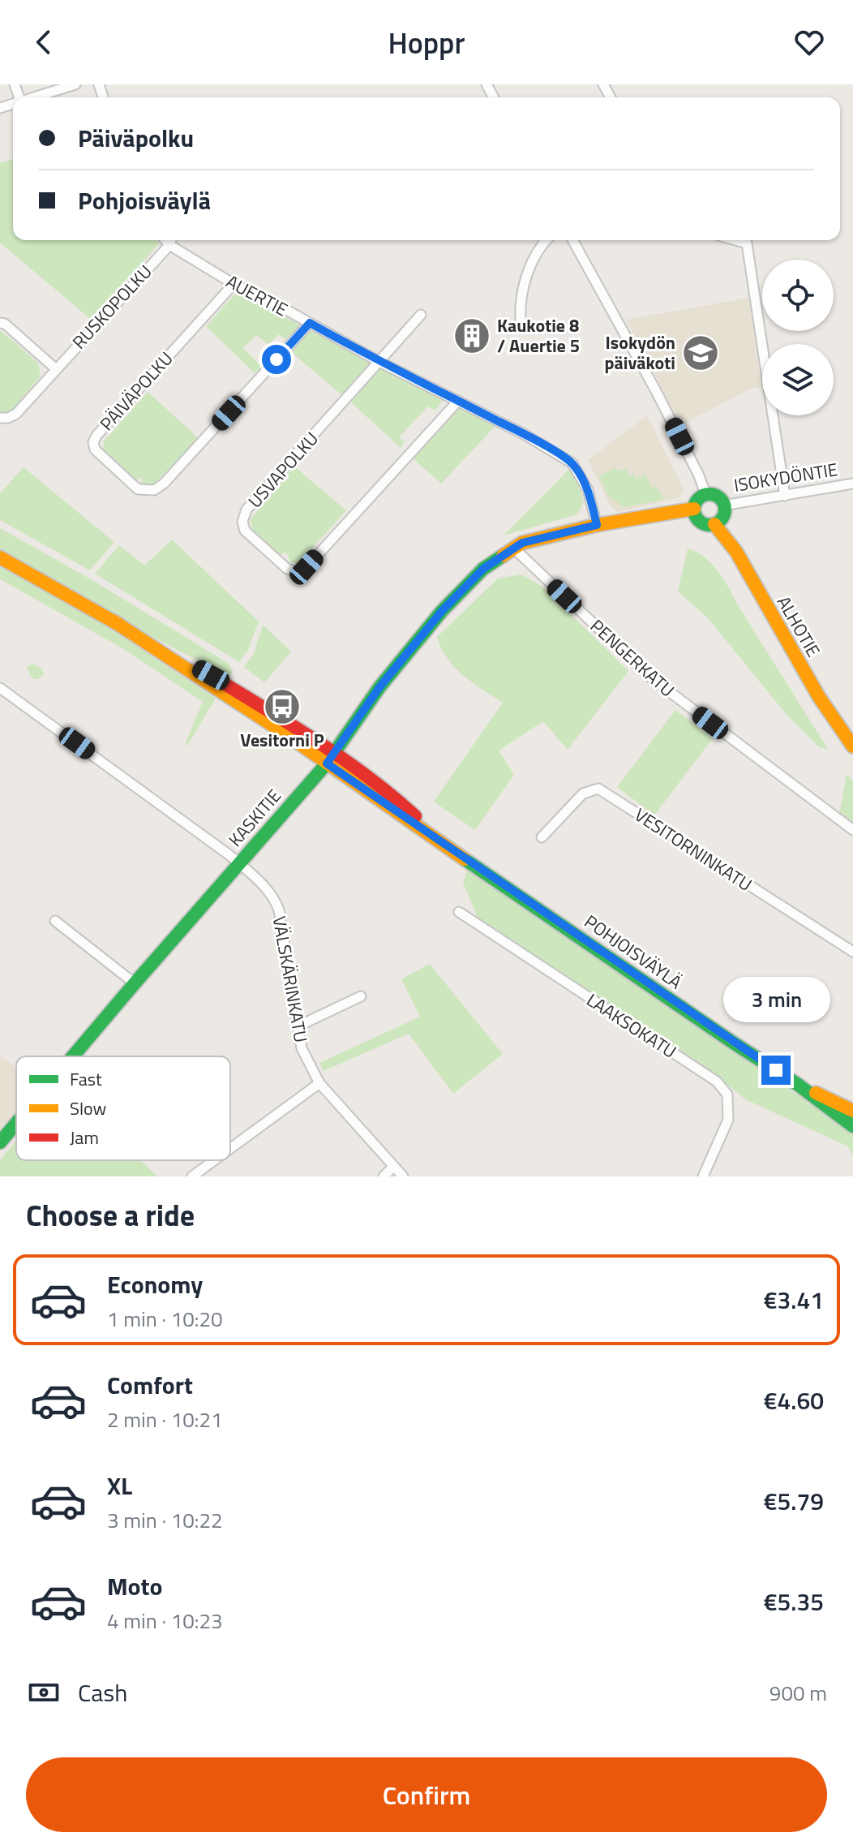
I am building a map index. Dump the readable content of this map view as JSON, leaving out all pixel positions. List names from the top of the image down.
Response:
{
  "streets": {
    "street": [
      "AUERTIE",
      "RUSKOPOLKU",
      "PÄIVÄPOLKU",
      "USVAPOLKU",
      "ISOKYDÖNTIE",
      "ALHOTIE",
      "PENGERKATU",
      "KASKITIE",
      "VESITORNINKATU",
      "POHJOISVÄYLÄ",
      "VÄLSKÄRINKATU",
      "LAAKSOKATU"
    ]
  },
  "crossings": [
    ["AUERTIE", "RUSKOPOLKU"],
    ["AUERTIE", "PÄIVÄPOLKU"],
    ["AUERTIE", "USVAPOLKU"],
    ["AUERTIE", "KASKITIE"],
    ["ISOKYDÖNTIE", "ALHOTIE"],
    ["PENGERKATU", "KASKITIE"],
    ["KASKITIE", "POHJOISVÄYLÄ"],
    ["KASKITIE", "VÄLSKÄRINKATU"]
  ],
  "places": {
    "building": ["Kaukotie 8 / Auertie 5"],
    "school or university": ["Isokydön päiväkoti"],
    "bus stop": ["Vesitorni P"]
  },
  "legend": ["Fast", "Slow", "Jam"],
  "page": {
    "header": "Hoppr",
    "banner": ["Päiväpolku", "Pohjoisväylä"],
    "bubble": "3 min",
    "heading": "Choose a ride",
    "list": [
      {
        "name": "Economy",
        "note": "1 min · 10:20",
        "value": "€3.41"
      },
      {
        "name": "Comfort",
        "note": "2 min · 10:21",
        "value": "€4.60"
      },
      {
        "name": "XL",
        "note": "3 min · 10:22",
        "value": "€5.79"
      },
      {
        "name": "Moto",
        "note": "4 min · 10:23",
        "value": "€5.35"
      }
    ],
    "pay": ["Cash", "900 m"],
    "buttons": "Confirm"
  }
}
